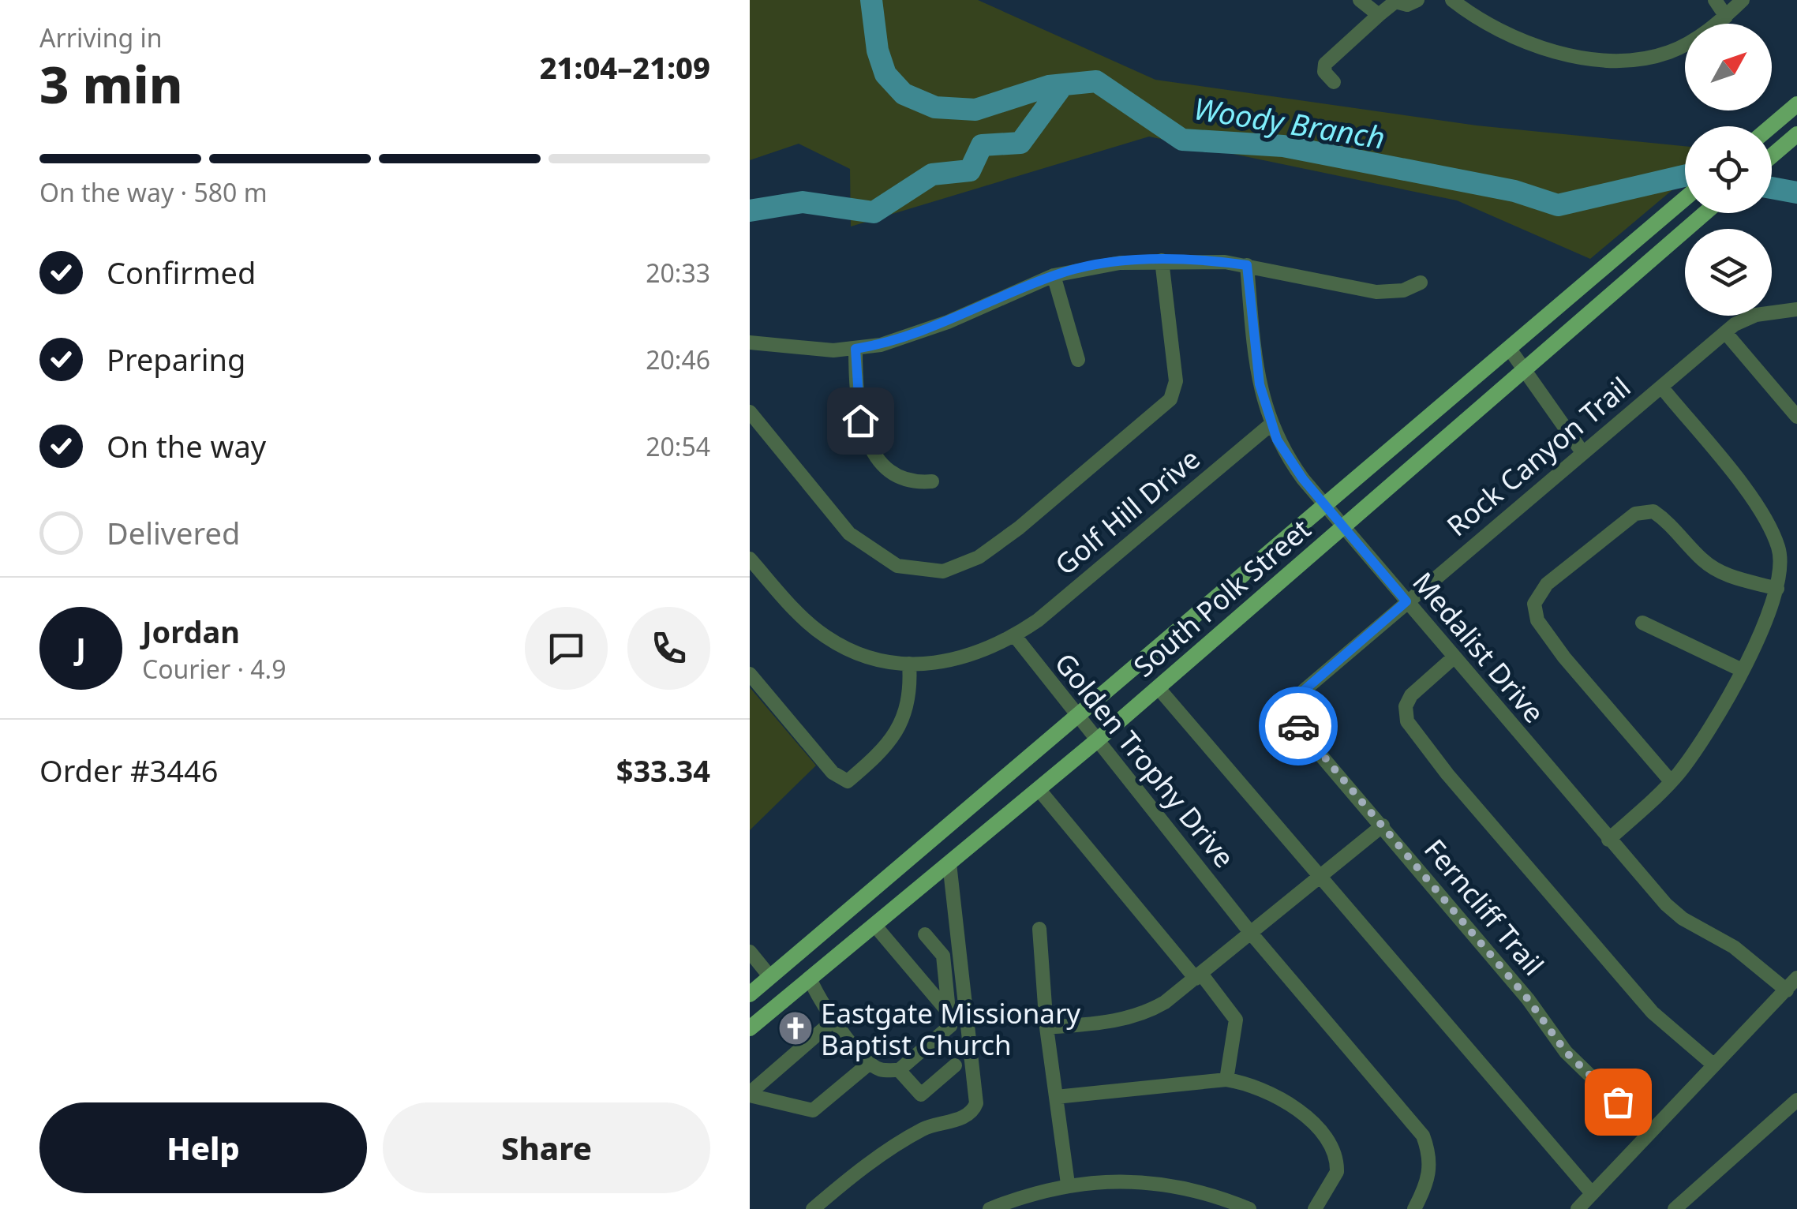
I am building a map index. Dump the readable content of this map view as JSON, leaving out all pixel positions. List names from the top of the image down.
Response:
{
  "streets": {
    "main road": ["South Polk Street"],
    "street": [
      "Rock Canyon Trail",
      "Golf Hill Drive",
      "Medalist Drive",
      "Golden Trophy Drive",
      "Ferncliff Trail"
    ]
  },
  "crossings": [
    ["Rock Canyon Trail", "Medalist Drive"],
    ["Rock Canyon Trail", "Ferncliff Trail"],
    ["Golf Hill Drive", "Medalist Drive"],
    ["Golf Hill Drive", "Golden Trophy Drive"],
    ["South Polk Street", "Medalist Drive"],
    ["South Polk Street", "Golden Trophy Drive"]
  ],
  "water": ["Woody Branch"],
  "places": {
    "church": ["Eastgate Missionary Baptist Church"]
  },
  "north": "top right",
  "page": {
    "heading": ["3 min", "Arriving in", "21:04–21:09"],
    "panel": [
      "Jordan",
      "Courier · 4.9",
      "Order #3446",
      "$33.34"
    ],
    "bar": "On the way · 580 m",
    "list": [
      ["Confirmed", "20:33"],
      ["Preparing", "20:46"],
      ["On the way", "20:54"],
      "Delivered"
    ],
    "round": "J",
    "buttons": ["Help", "Share"]
  }
}
